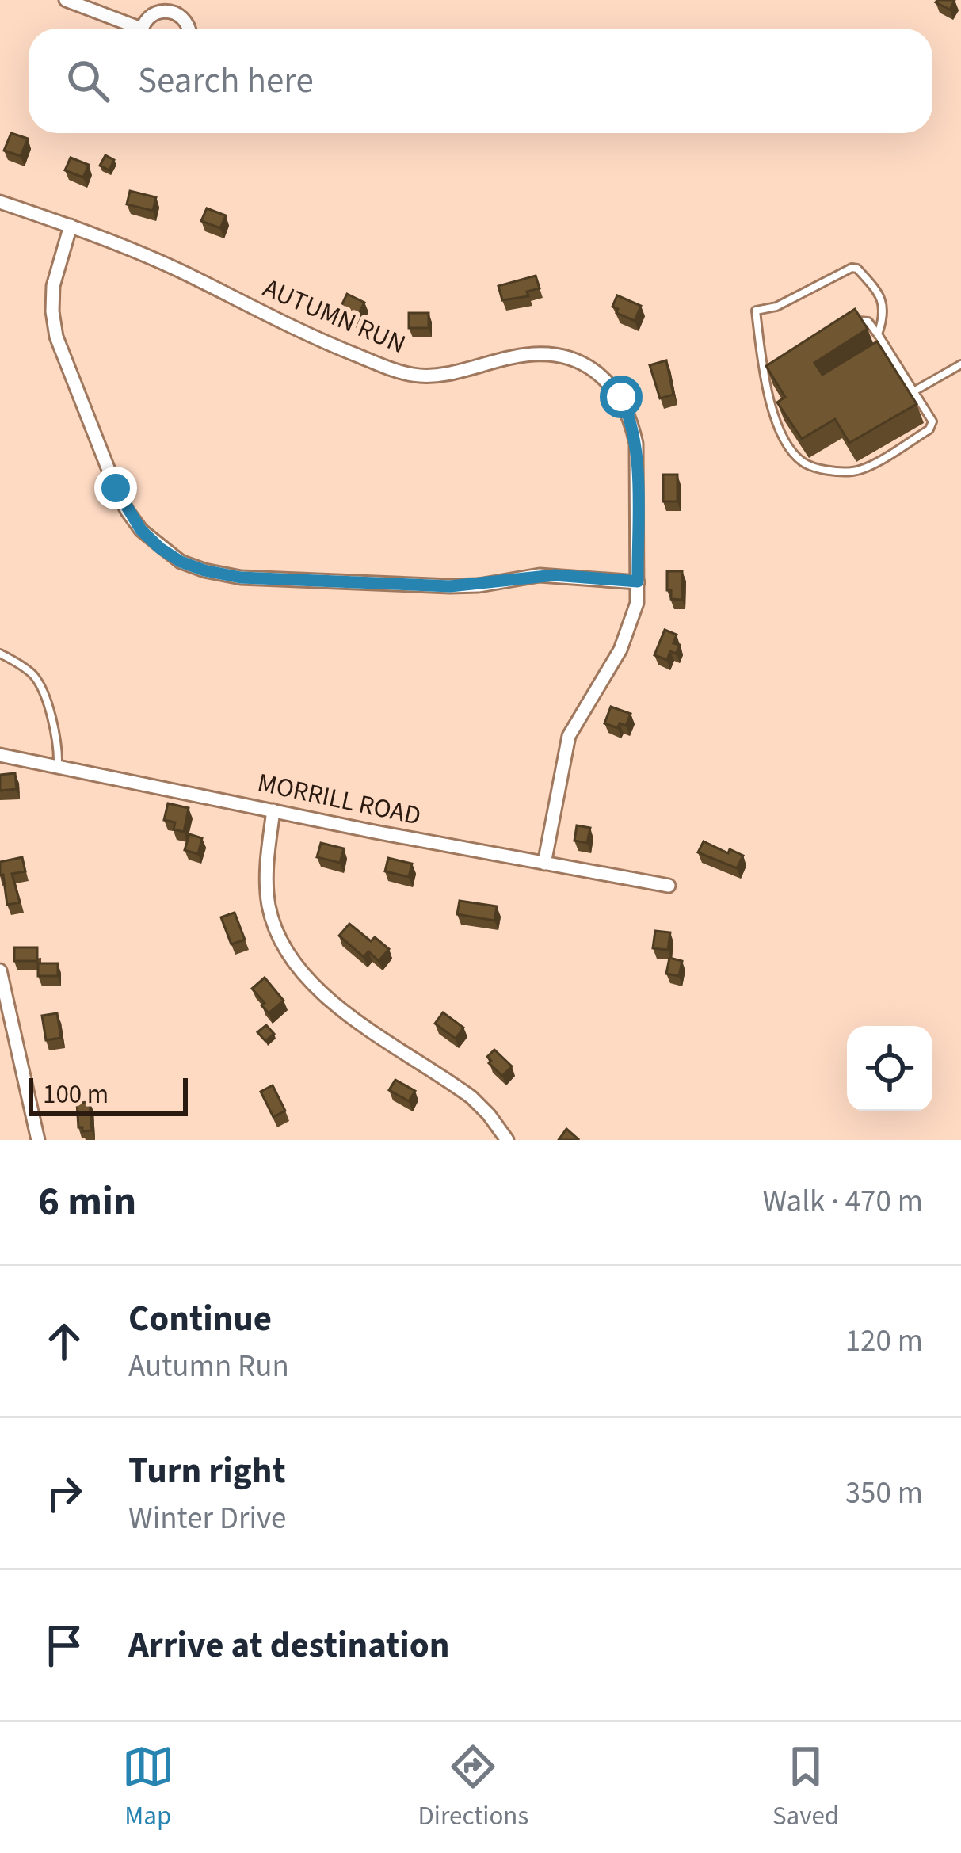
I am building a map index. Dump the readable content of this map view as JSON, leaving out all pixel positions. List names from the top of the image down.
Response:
{
  "streets": {
    "street": ["AUTUMN RUN", "MORRILL ROAD"]
  },
  "crossings": [
    ["AUTUMN RUN", "MORRILL ROAD"]
  ],
  "scale_bar": "100 m",
  "page": {
    "search": "Search here",
    "scale": "100 m",
    "heading": ["6 min", "Walk · 470 m"],
    "list": [
      ["Continue", "Autumn Run", "120 m"],
      ["Turn right", "Winter Drive", "350 m"],
      "Arrive at destination"
    ],
    "nav": ["Map", "Directions", "Saved"]
  }
}
